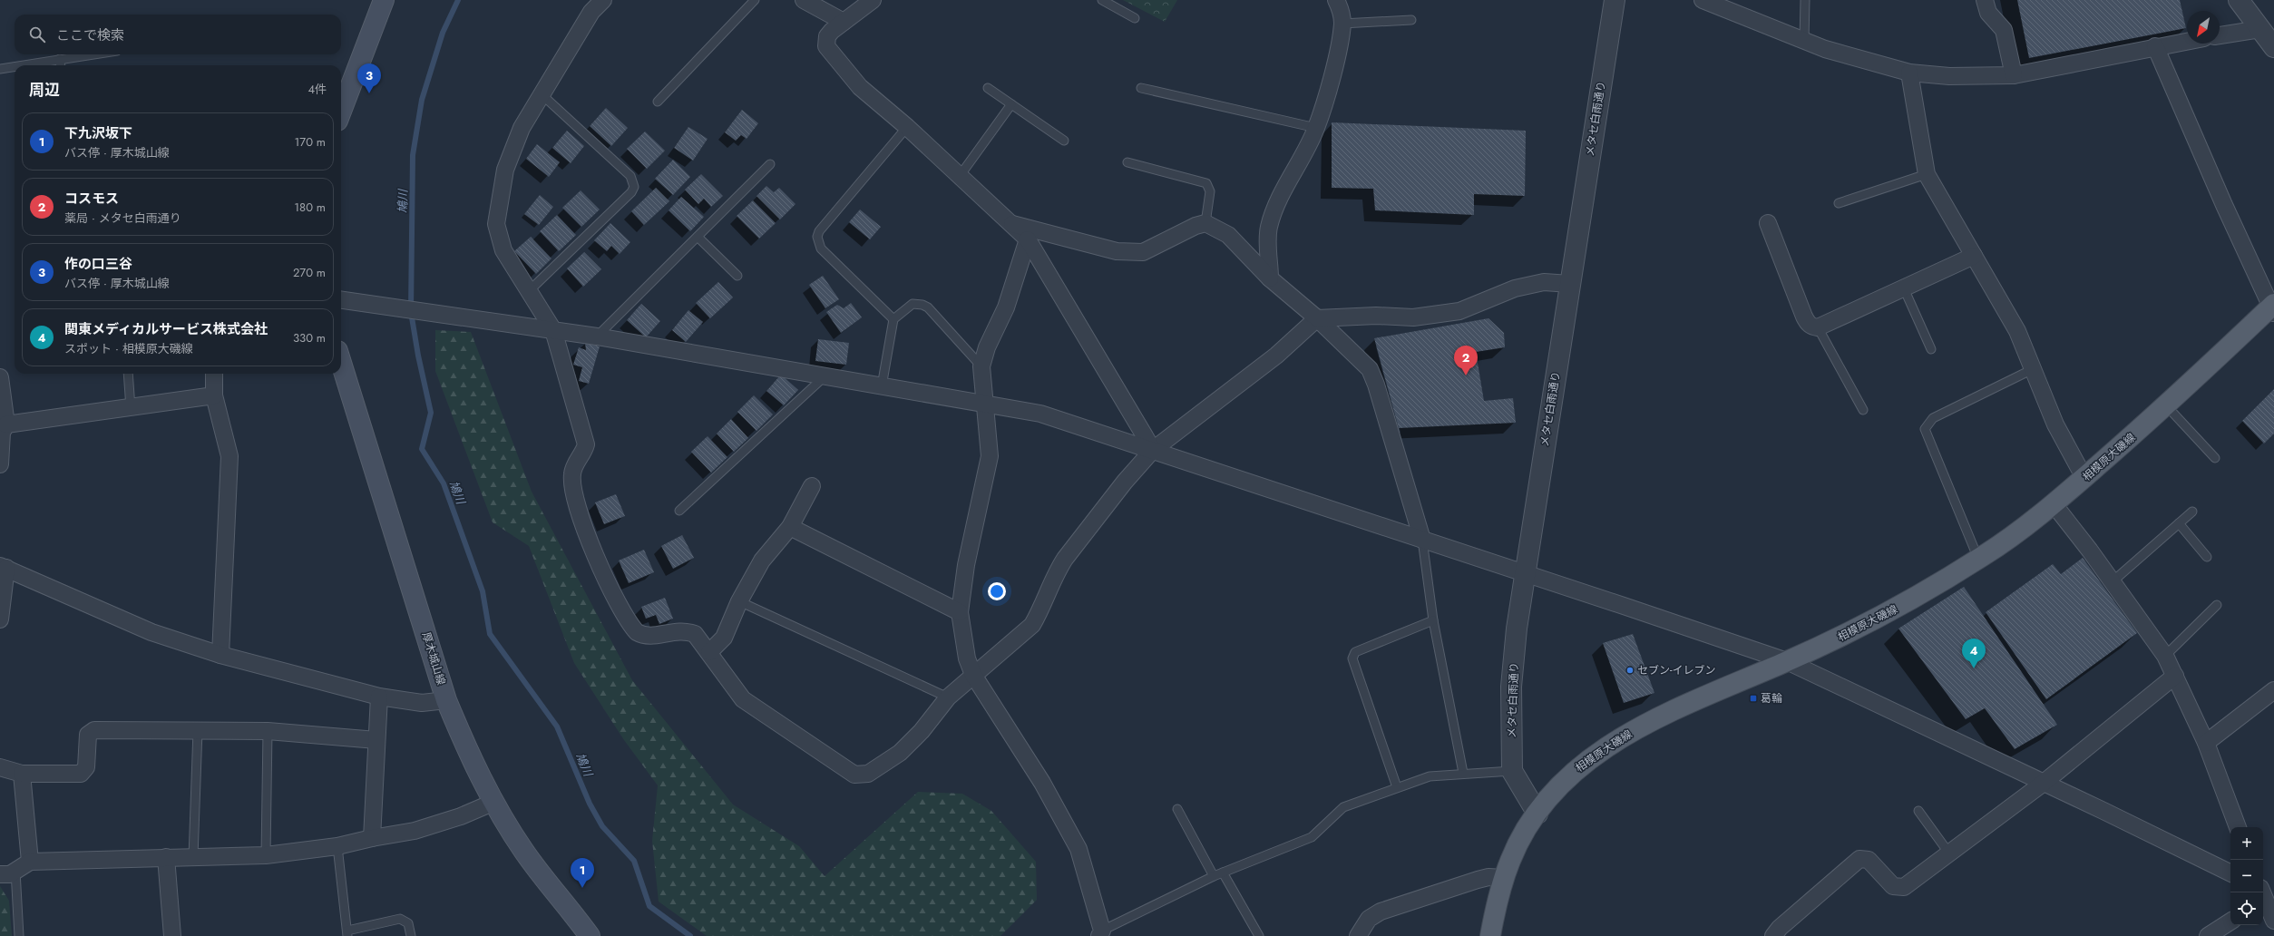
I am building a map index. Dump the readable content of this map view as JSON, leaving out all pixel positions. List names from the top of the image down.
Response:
{
  "streets": {
    "main road": ["相模原大磯線", "厚木城山線"],
    "street": ["メタセ白雨通り"]
  },
  "water": ["鳩川"],
  "places": {
    "other": ["セブン-イレブン"],
    "transit": ["葛輪"]
  },
  "north": "bottom left",
  "page": {
    "search": "ここで検索",
    "pins": [
      "3",
      "2",
      "4",
      "1"
    ],
    "heading": ["周辺", "4件"],
    "list": [
      {
        "mark": "1",
        "name": "下九沢坂下",
        "note": "バス停 · 厚木城山線",
        "value": "170 m"
      },
      {
        "mark": "2",
        "name": "コスモス",
        "note": "薬局 · メタセ白雨通り",
        "value": "180 m"
      },
      {
        "mark": "3",
        "name": "作の口三谷",
        "note": "バス停 · 厚木城山線",
        "value": "270 m"
      },
      {
        "mark": "4",
        "name": "関東メディカルサービス株式会社",
        "note": "スポット · 相模原大磯線",
        "value": "330 m"
      }
    ],
    "map_buttons": ["+", "−"]
  }
}
